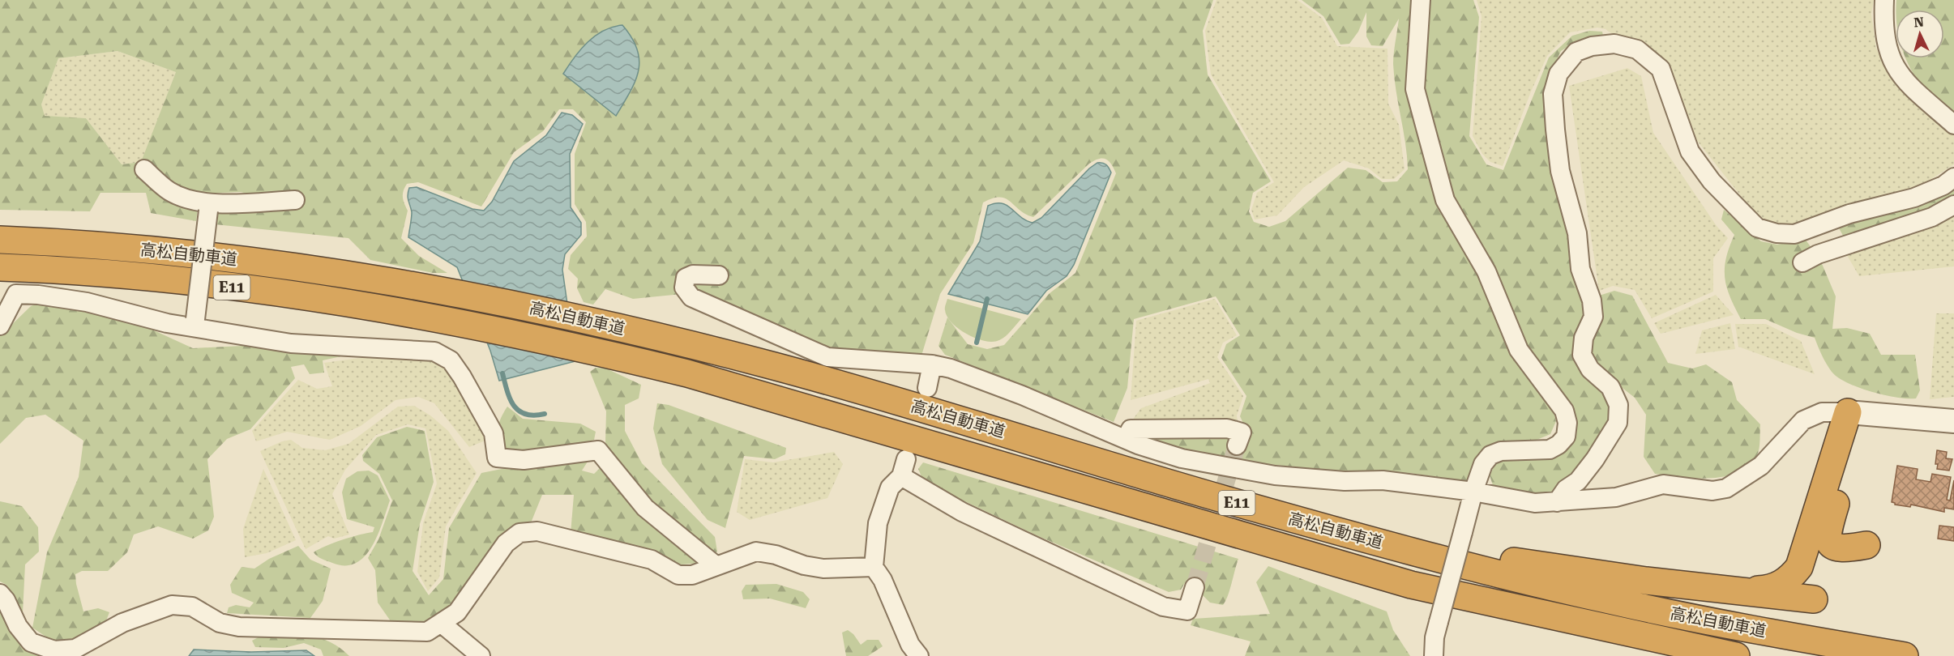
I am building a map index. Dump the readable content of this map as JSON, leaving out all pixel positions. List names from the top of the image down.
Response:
{
  "streets": {
    "highway": ["高松自動車道", "E11"]
  },
  "north": "top"
}
